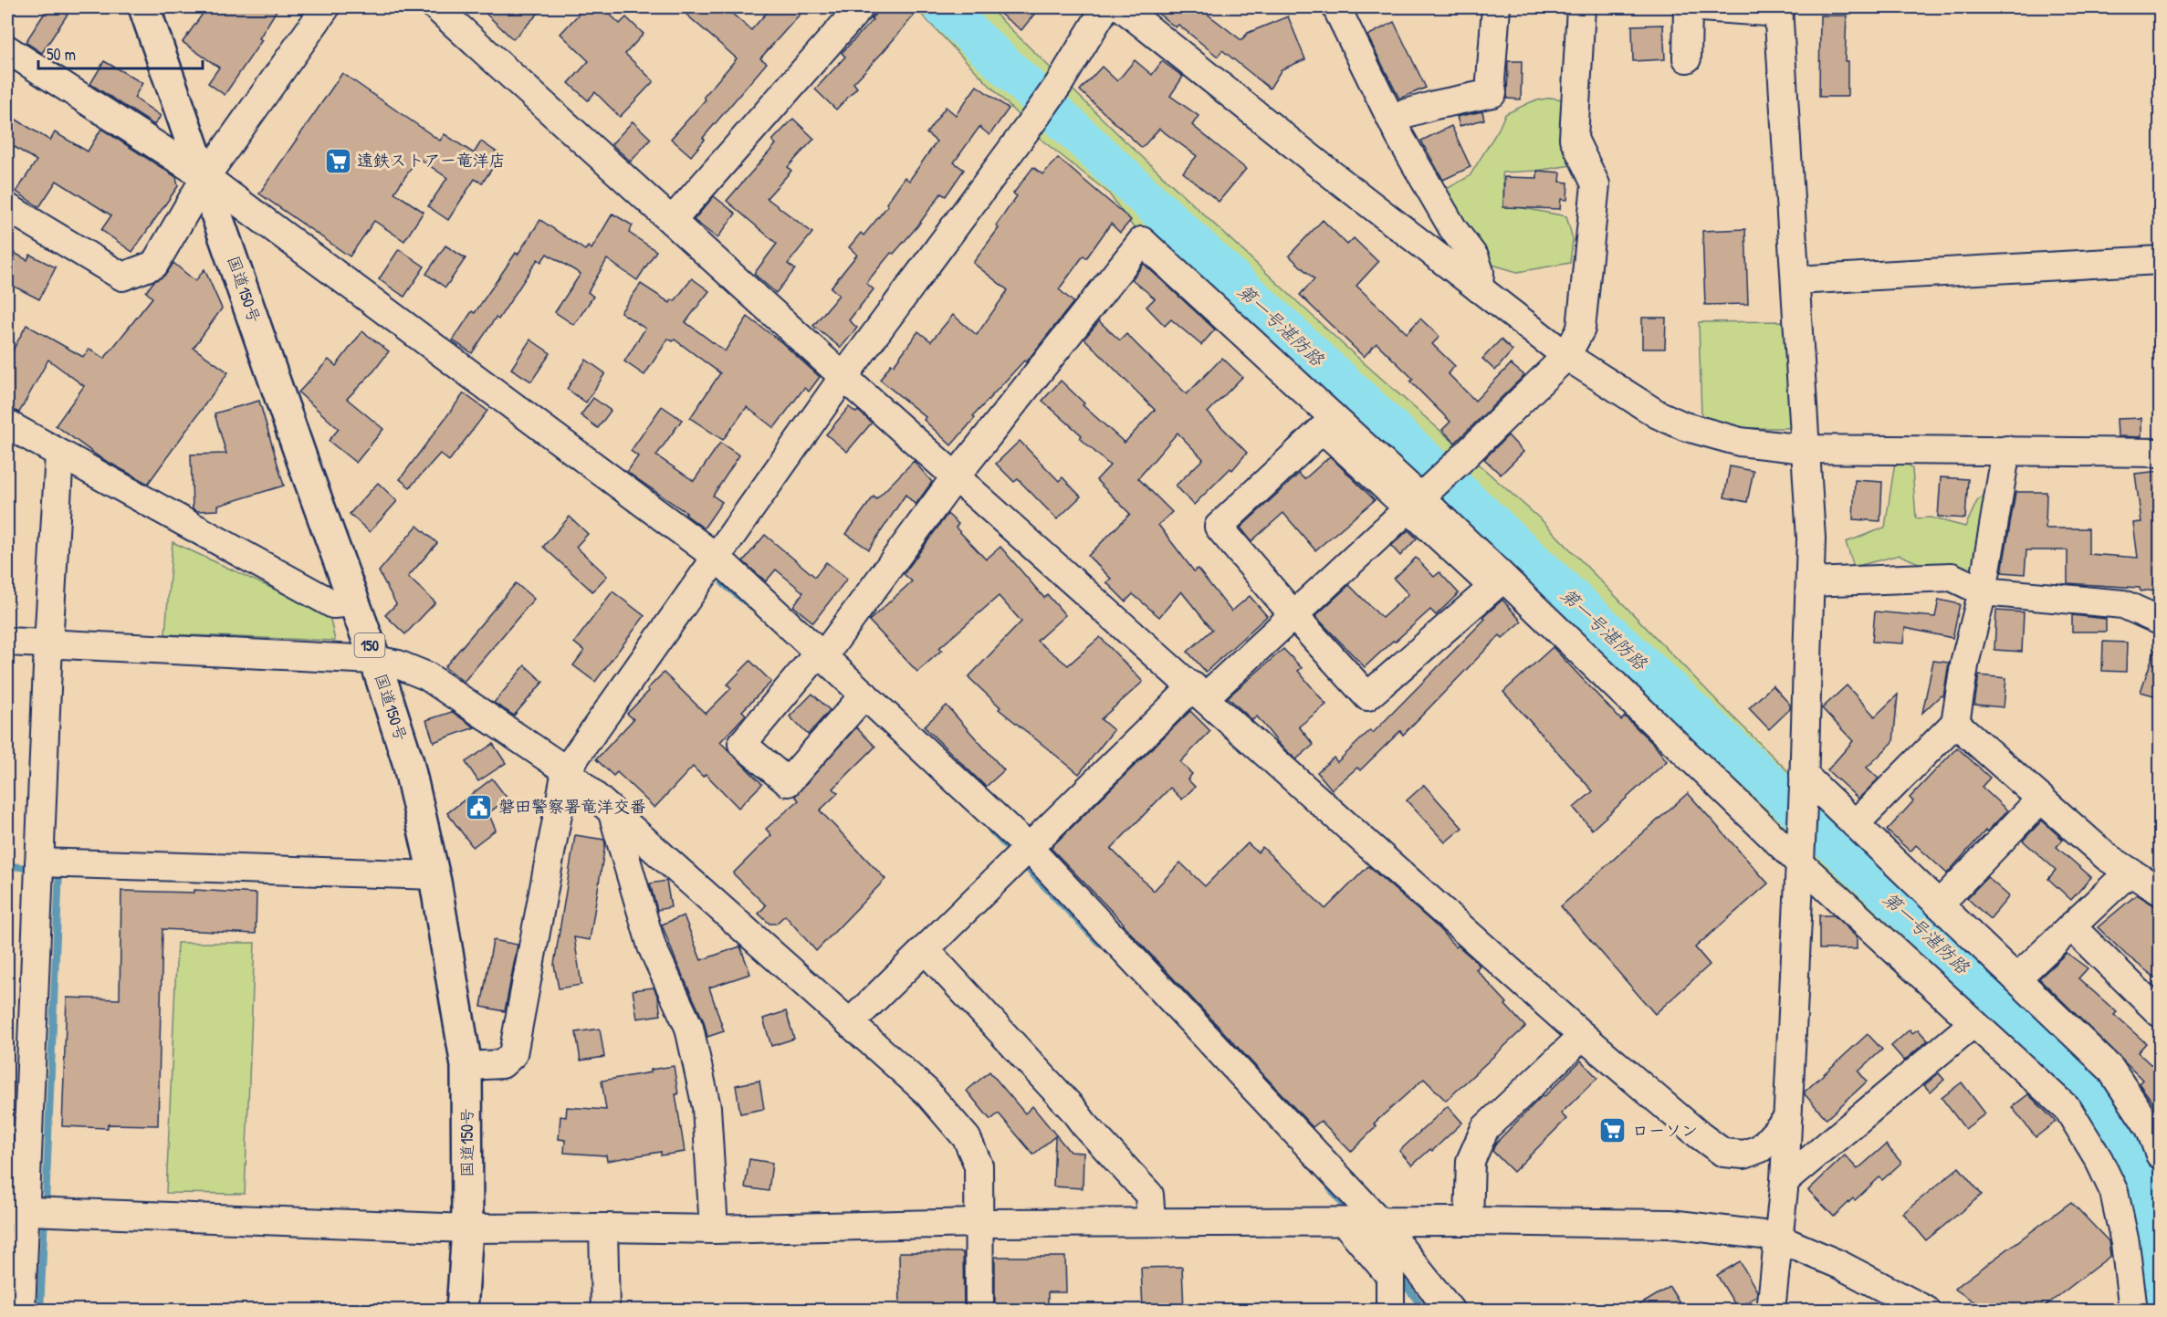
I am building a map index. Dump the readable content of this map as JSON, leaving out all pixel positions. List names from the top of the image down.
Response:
{
  "streets": {
    "highway": ["国道150号", "150"]
  },
  "water": ["第一号湛防路"],
  "places": {
    "supermarket": ["遠鉄ストアー竜洋店", "ローソン"],
    "public building": ["磐田警察署竜洋交番"]
  },
  "scale_bar": "50 m"
}
